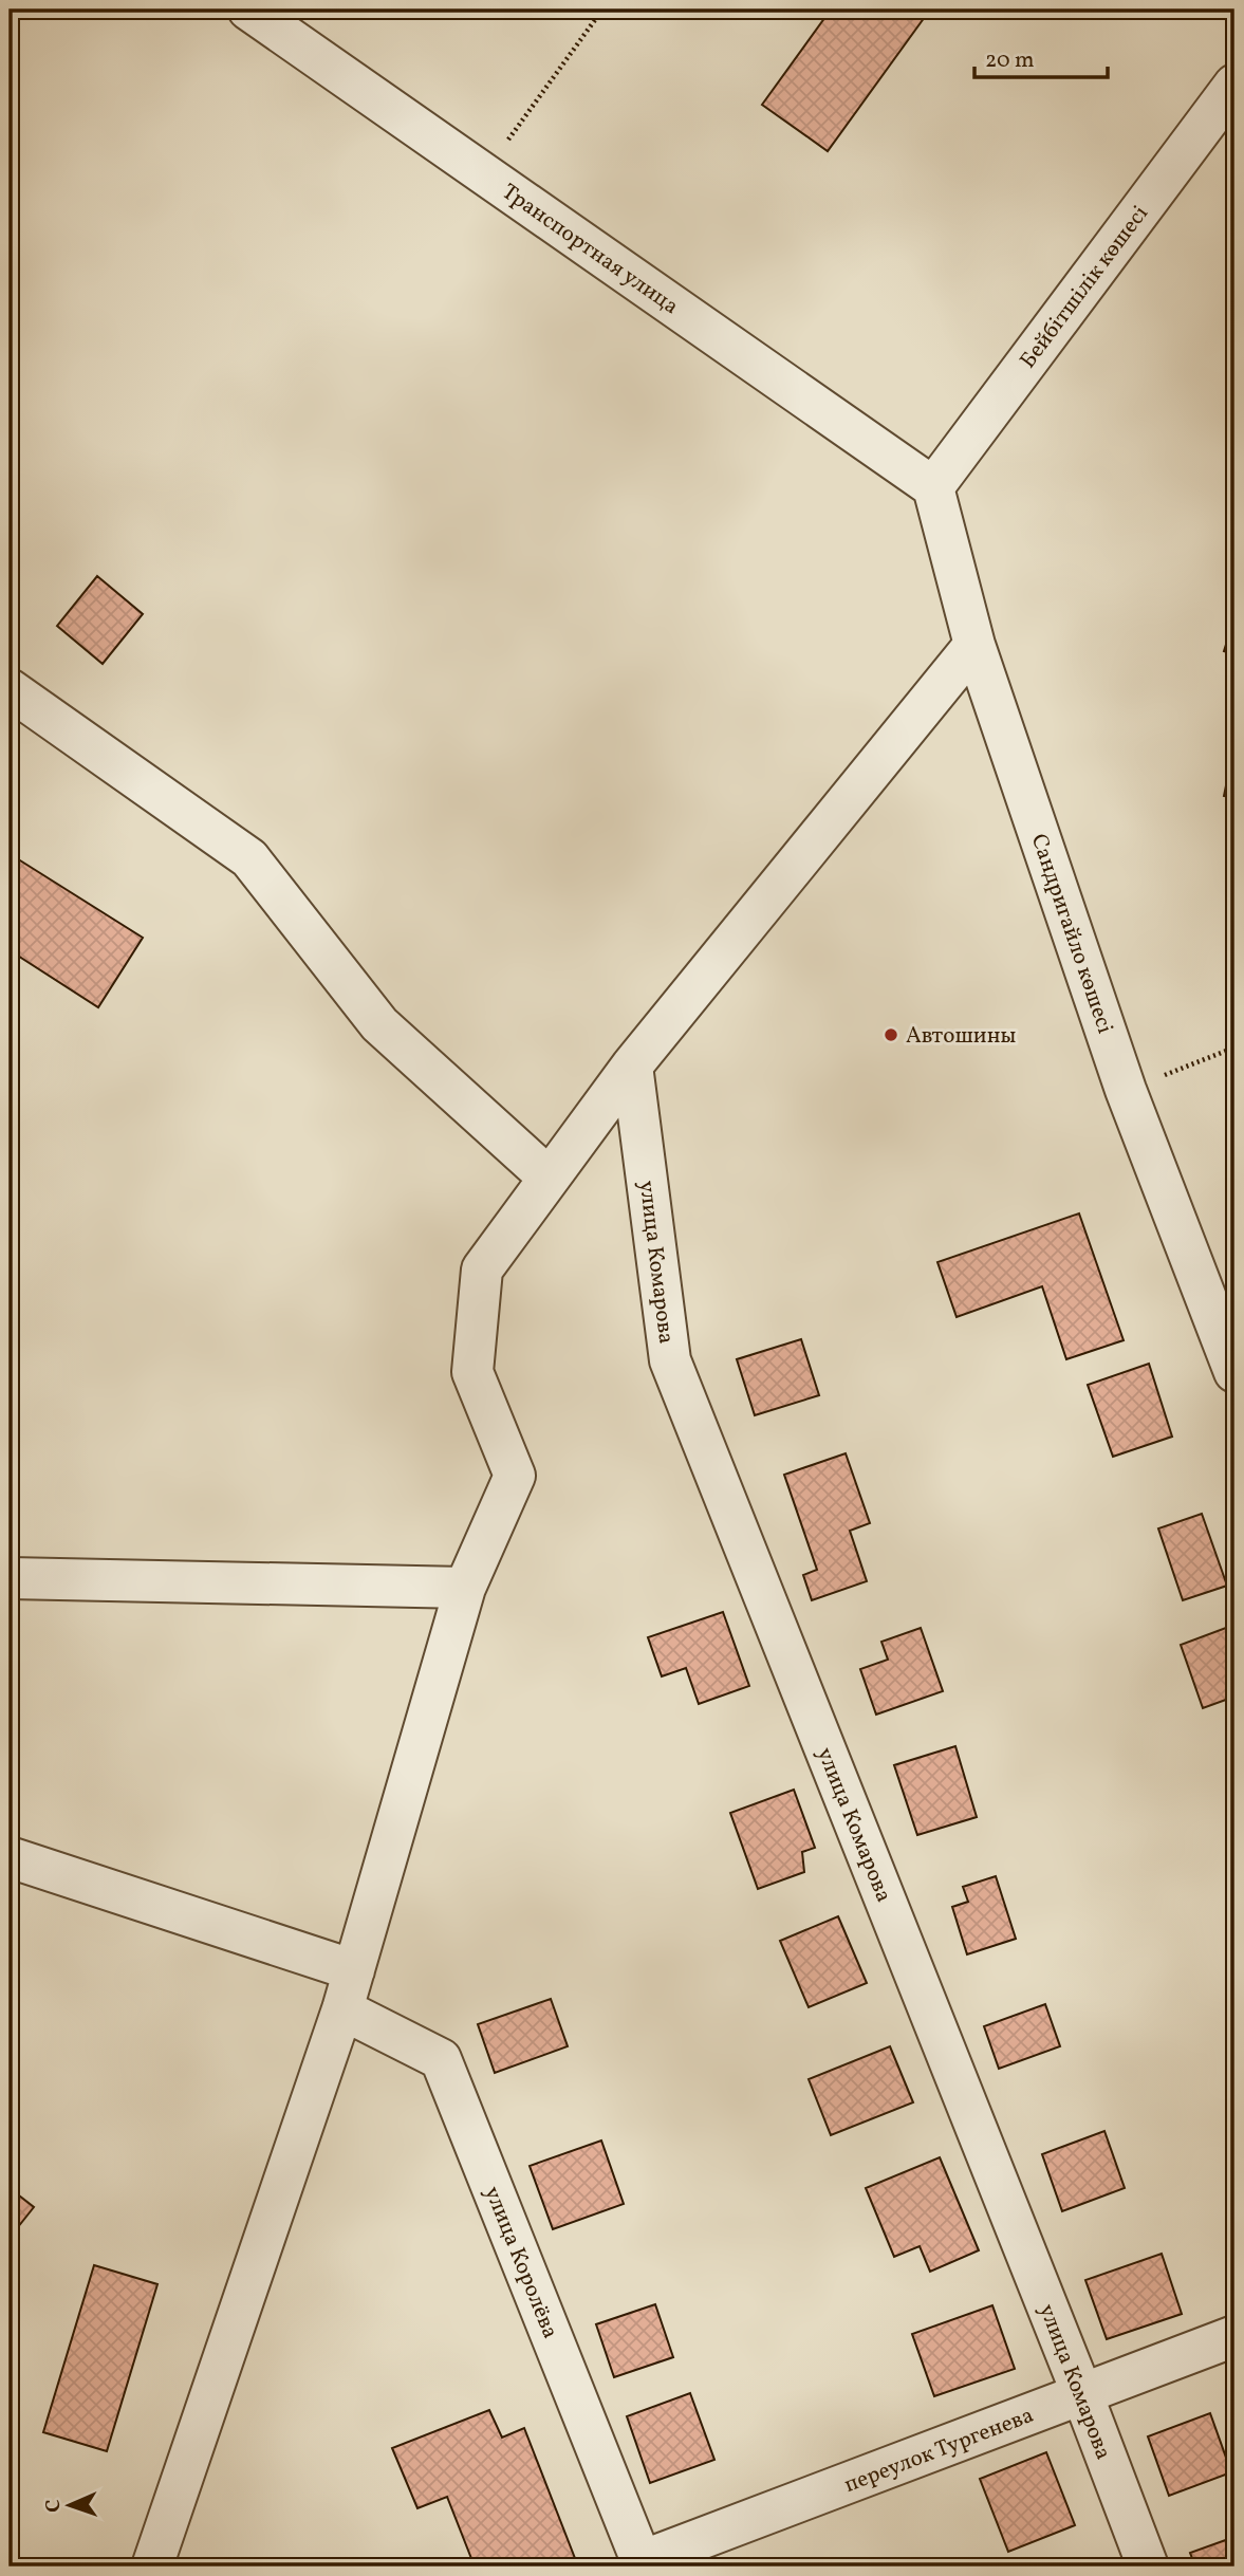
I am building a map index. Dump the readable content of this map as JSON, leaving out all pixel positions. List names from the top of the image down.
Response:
{
  "streets": {
    "street": [
      "Транспортная улица",
      "Бейбітшілік көшесі",
      "Сандригайло көшесі",
      "улица Комарова",
      "улица Королёва",
      "переулок Тургенева"
    ]
  },
  "crossings": [
    ["Транспортная улица", "Бейбітшілік көшесі"],
    ["Транспортная улица", "Сандригайло көшесі"],
    ["Бейбітшілік көшесі", "Сандригайло көшесі"],
    ["улица Комарова", "переулок Тургенева"],
    ["улица Королёва", "переулок Тургенева"]
  ],
  "places": ["Автошины"],
  "scale_bar": "20 m",
  "north": "left"
}
